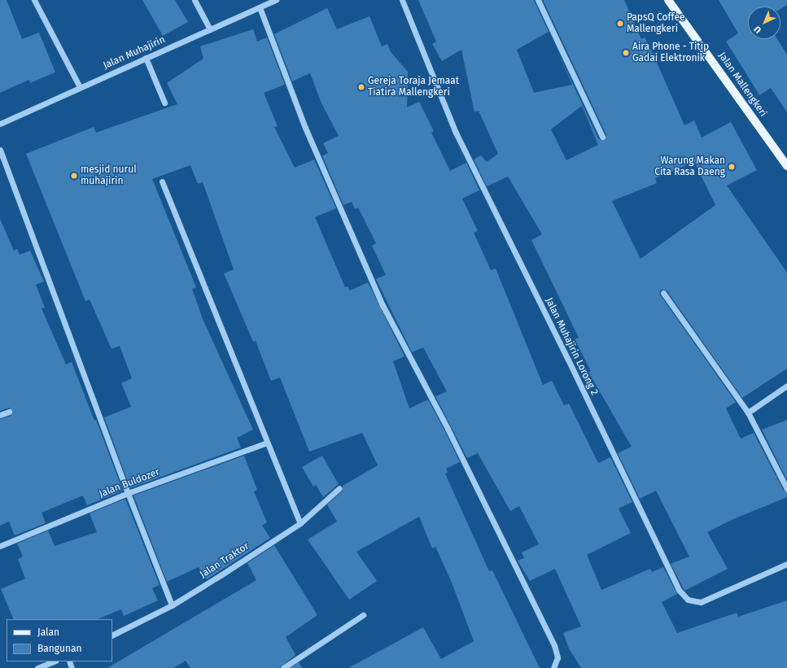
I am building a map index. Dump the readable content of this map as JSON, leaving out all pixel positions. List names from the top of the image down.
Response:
{
  "streets": {
    "main road": ["Jalan Mallengkeri"],
    "street": [
      "Jalan Muhajirin",
      "Jalan Muhajirin Lorong 2",
      "Jalan Buldozer",
      "Jalan Traktor"
    ]
  },
  "places": [
    "PapsQ Coffee Mallengkeri",
    "Aira Phone - Titip Gadai Elektronik",
    "Gereja Toraja Jemaat Tiatira Mallengkeri",
    "Warung Makan Cita Rasa Daeng",
    "mesjid nurul muhajirin"
  ],
  "legend": ["Jalan", "Bangunan"],
  "north": "bottom left"
}
